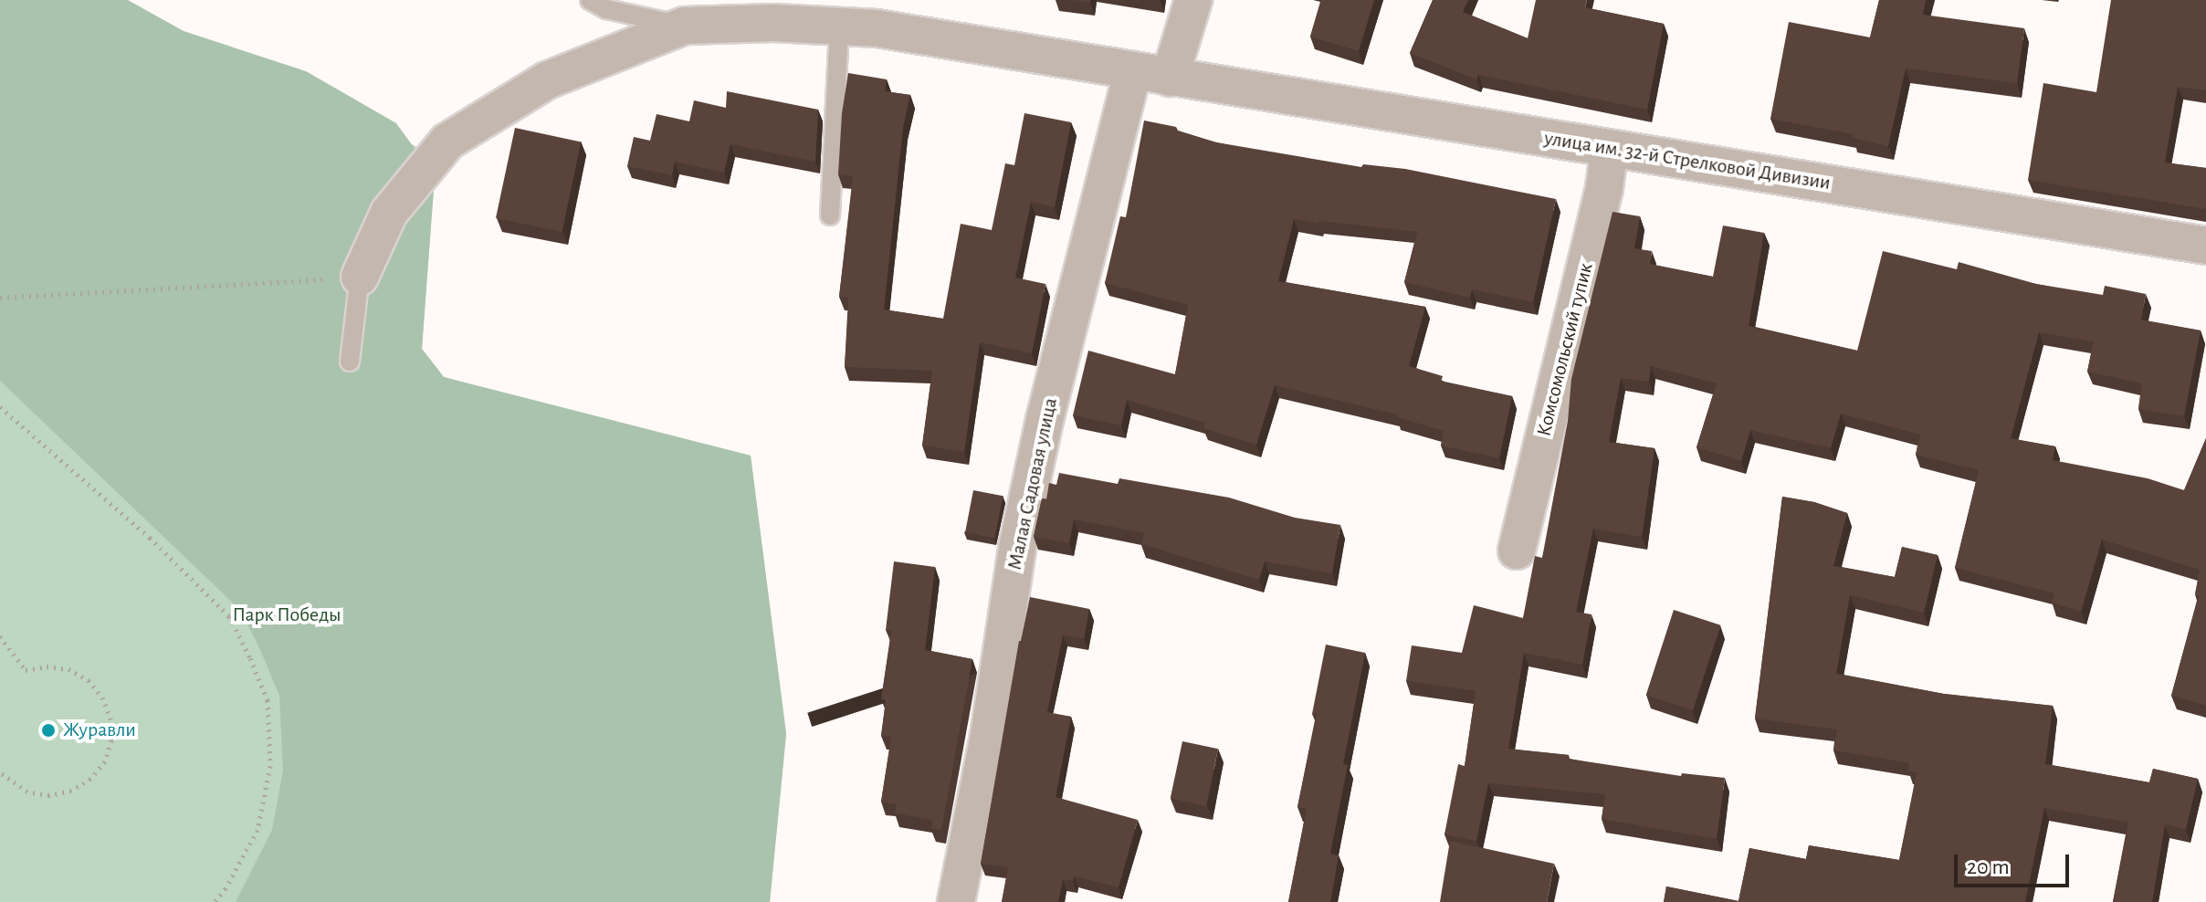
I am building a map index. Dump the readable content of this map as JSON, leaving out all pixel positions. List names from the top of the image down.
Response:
{
  "streets": {
    "street": ["улица им. 32-й Стрелковой Дивизии", "Комсомольский тупик", "Малая Садовая улица"]
  },
  "crossings": [
    ["улица им. 32-й Стрелковой Дивизии", "Комсомольский тупик"],
    ["улица им. 32-й Стрелковой Дивизии", "Малая Садовая улица"]
  ],
  "parks": ["Парк Победы"],
  "places": ["Журавли"],
  "scale_bar": "20 m"
}
